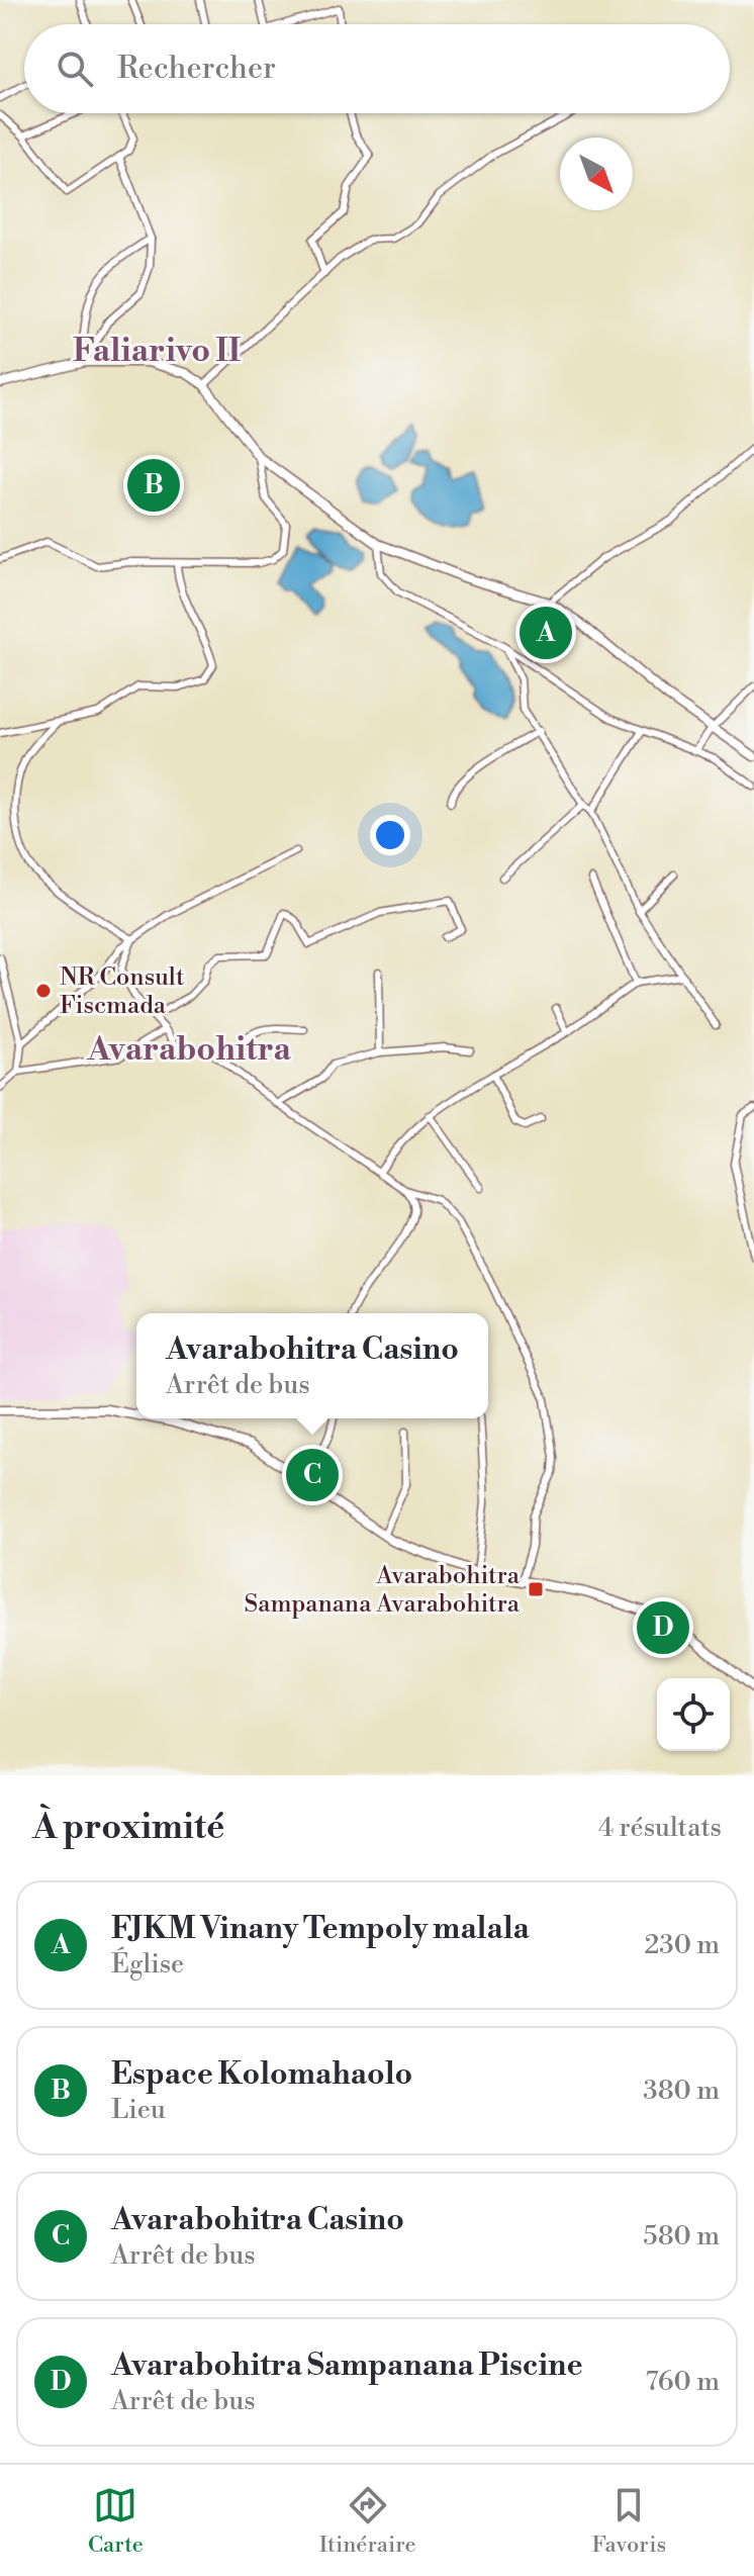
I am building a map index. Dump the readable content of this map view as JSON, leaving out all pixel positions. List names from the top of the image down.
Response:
{
  "districts": ["Faliarivo II", "Avarabohitra"],
  "places": {
    "other": ["NR Consult Fiscmada"],
    "transit": ["Avarabohitra Sampanana Avarabohitra"]
  },
  "north": "bottom right",
  "page": {
    "search": "Rechercher",
    "pins": [
      "B",
      "A",
      "C",
      "D"
    ],
    "popup": ["Avarabohitra Casino", "Arrêt de bus"],
    "heading": ["À proximité", "4 résultats"],
    "list": [
      {
        "mark": "A",
        "name": "FJKM Vinany Tempoly malala",
        "note": "Église",
        "value": "230 m"
      },
      {
        "mark": "B",
        "name": "Espace Kolomahaolo",
        "note": "Lieu",
        "value": "380 m"
      },
      {
        "mark": "C",
        "name": "Avarabohitra Casino",
        "note": "Arrêt de bus",
        "value": "580 m"
      },
      {
        "mark": "D",
        "name": "Avarabohitra Sampanana Piscine",
        "note": "Arrêt de bus",
        "value": "760 m"
      }
    ],
    "nav": ["Carte", "Itinéraire", "Favoris"]
  }
}
